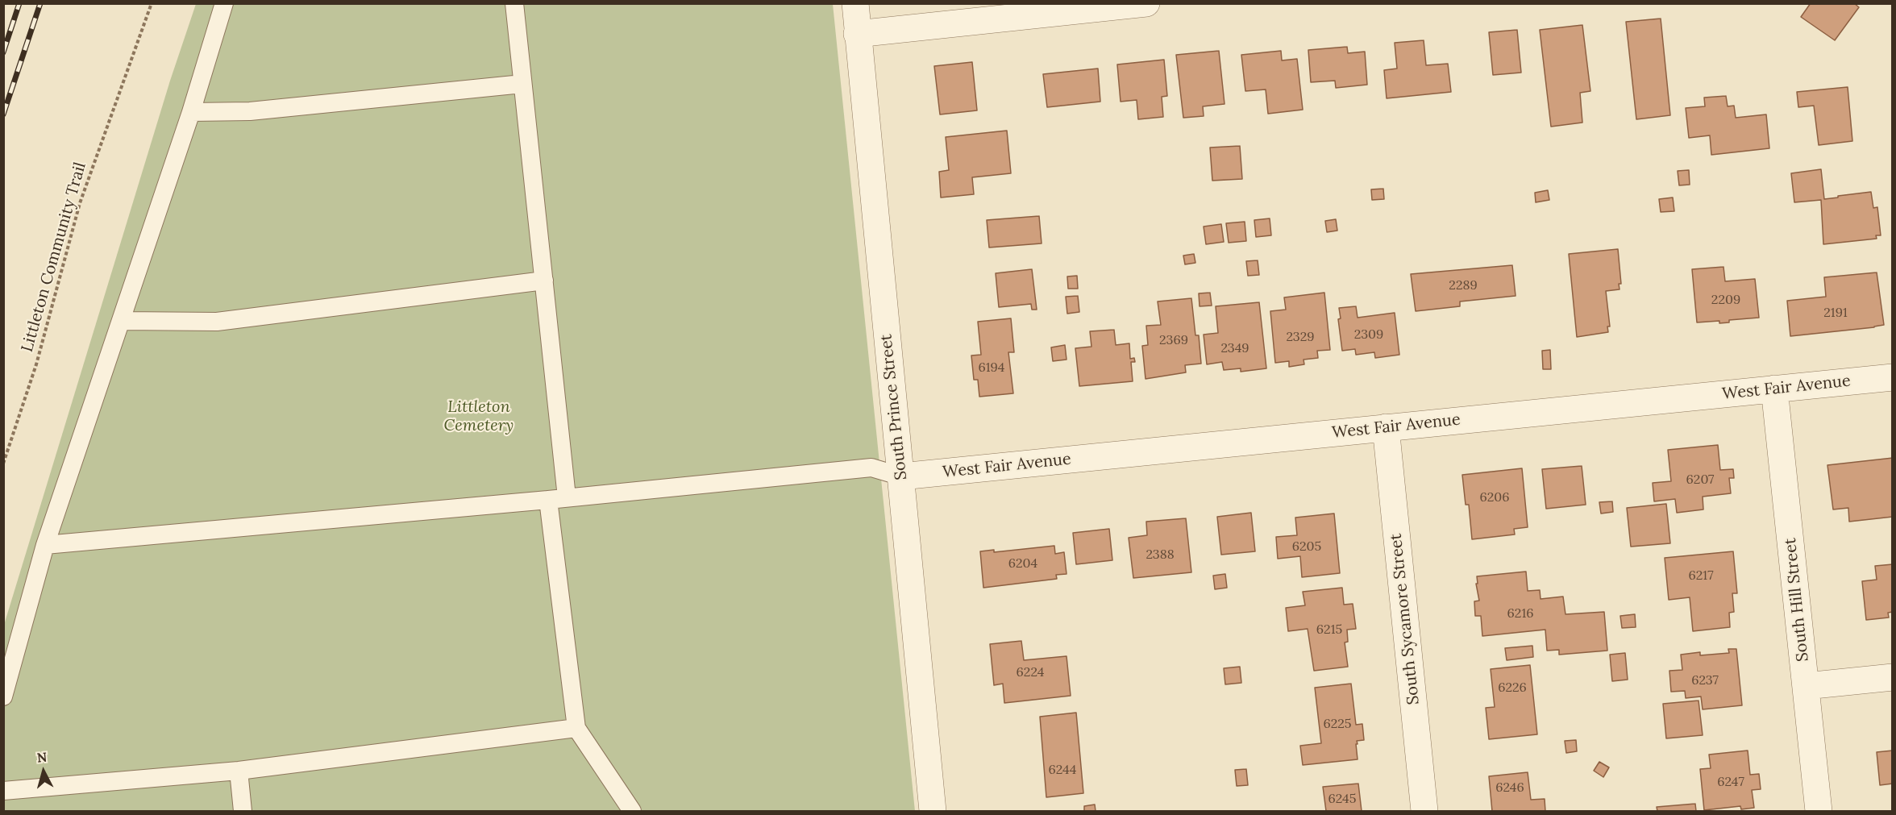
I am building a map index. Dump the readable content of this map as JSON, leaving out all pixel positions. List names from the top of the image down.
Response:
{
  "streets": {
    "street": [
      "West Fair Avenue",
      "South Prince Street",
      "South Hill Street",
      "South Sycamore Street"
    ],
    "path": ["Littleton Community Trail"]
  },
  "crossings": [
    ["West Fair Avenue", "South Prince Street"],
    ["West Fair Avenue", "South Hill Street"],
    ["West Fair Avenue", "South Sycamore Street"]
  ],
  "parks": ["Littleton Cemetery"],
  "house_numbers": [
    "2289",
    "2209",
    "2191",
    "2309",
    "2329",
    "2369",
    "2349",
    "6194",
    "6207",
    "6206",
    "6205",
    "2388",
    "6204",
    "6217",
    "6216",
    "6215",
    "6224",
    "6237",
    "6226",
    "6225",
    "6244",
    "6247",
    "6246",
    "6245"
  ],
  "north": "top"
}
